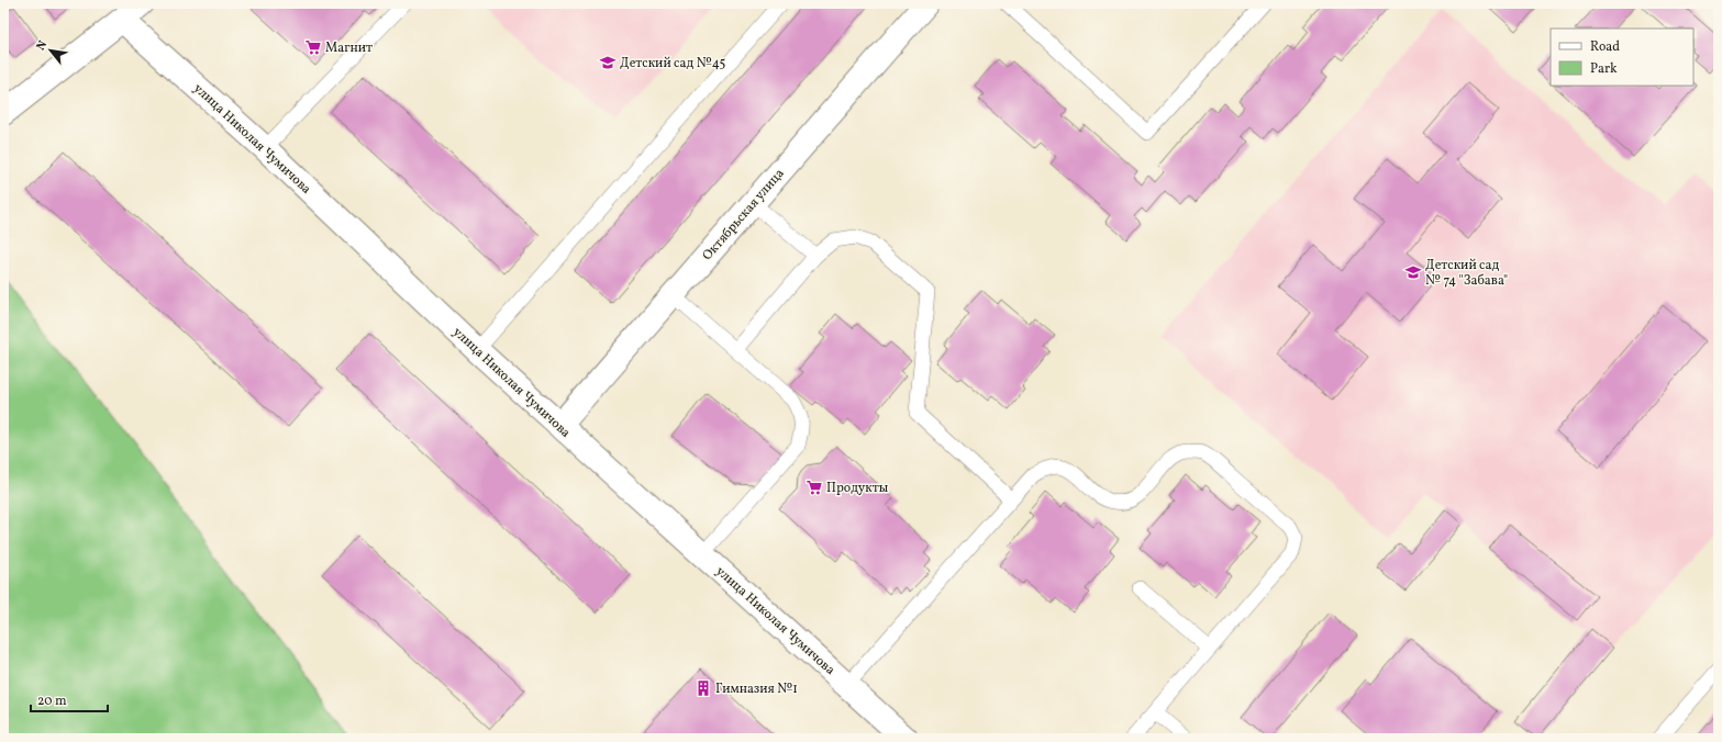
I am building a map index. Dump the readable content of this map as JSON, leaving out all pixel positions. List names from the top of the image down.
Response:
{
  "streets": {
    "street": ["улица Николая Чумичова", "Октябрьская улица"]
  },
  "crossings": [
    ["улица Николая Чумичова", "Октябрьская улица"]
  ],
  "places": {
    "supermarket": ["Магнит", "Продукты"],
    "school or university": ["Детский сад №45", "Детский сад № 74 \"Забава\""],
    "building": ["Гимназия №1"]
  },
  "legend": ["Road", "Park"],
  "scale_bar": "20 m",
  "north": "top left"
}
